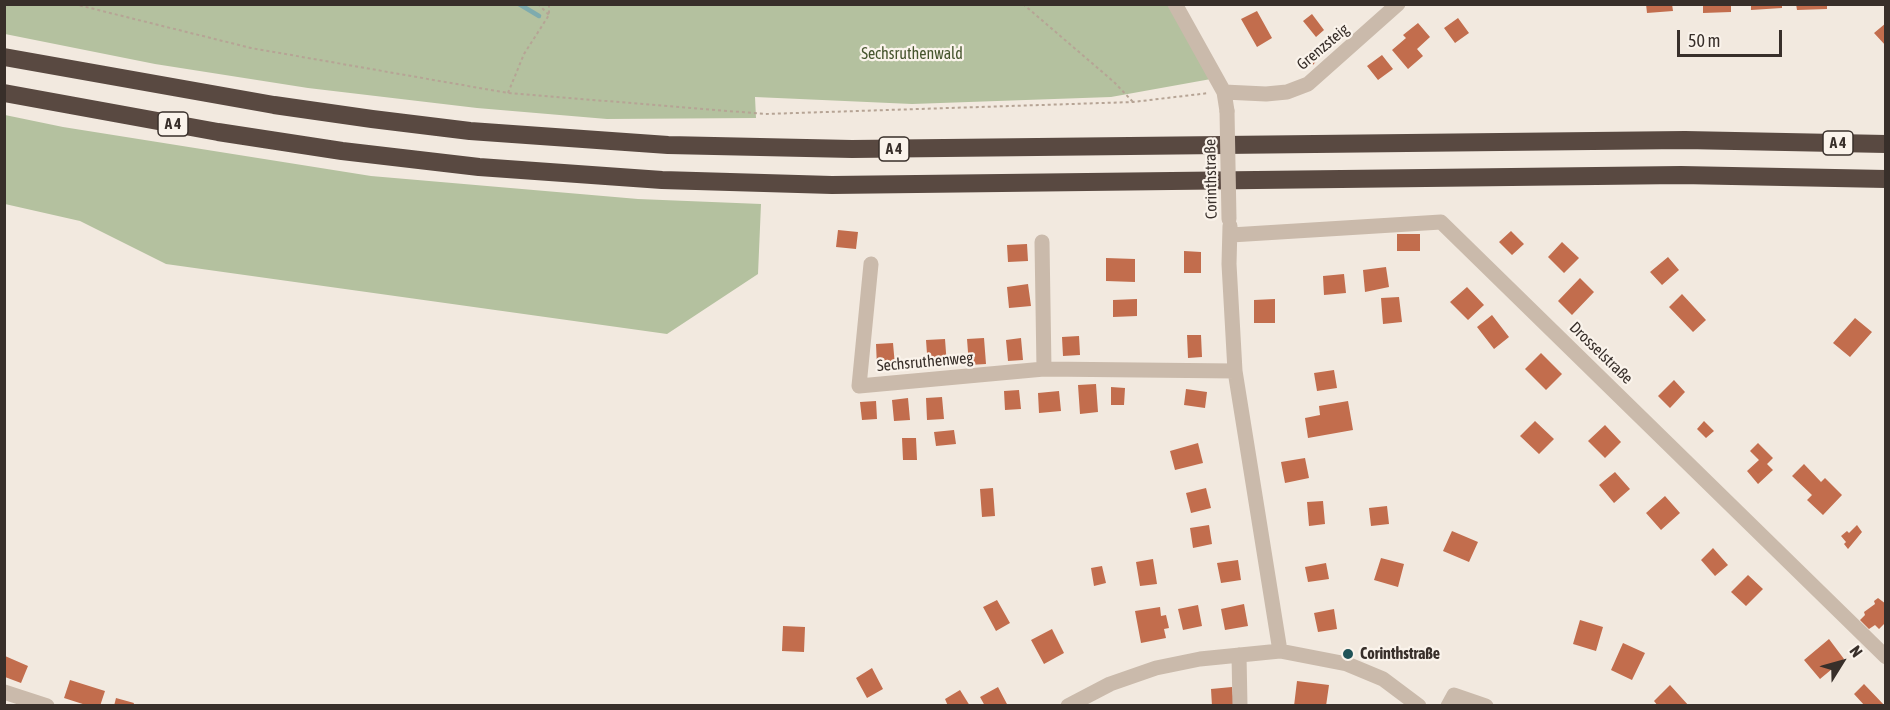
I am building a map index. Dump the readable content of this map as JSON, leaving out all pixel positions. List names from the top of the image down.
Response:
{
  "streets": {
    "highway": ["A 4"],
    "street": [
      "Grenzsteig",
      "Corinthstraße",
      "Drosselstraße",
      "Sechsruthenweg"
    ]
  },
  "crossings": [
    ["Grenzsteig", "Corinthstraße"],
    ["Corinthstraße", "Drosselstraße"],
    ["Corinthstraße", "Sechsruthenweg"]
  ],
  "parks": ["Sechsruthenwald"],
  "places": ["Corinthstraße"],
  "scale_bar": "50 m",
  "north": "top right"
}
